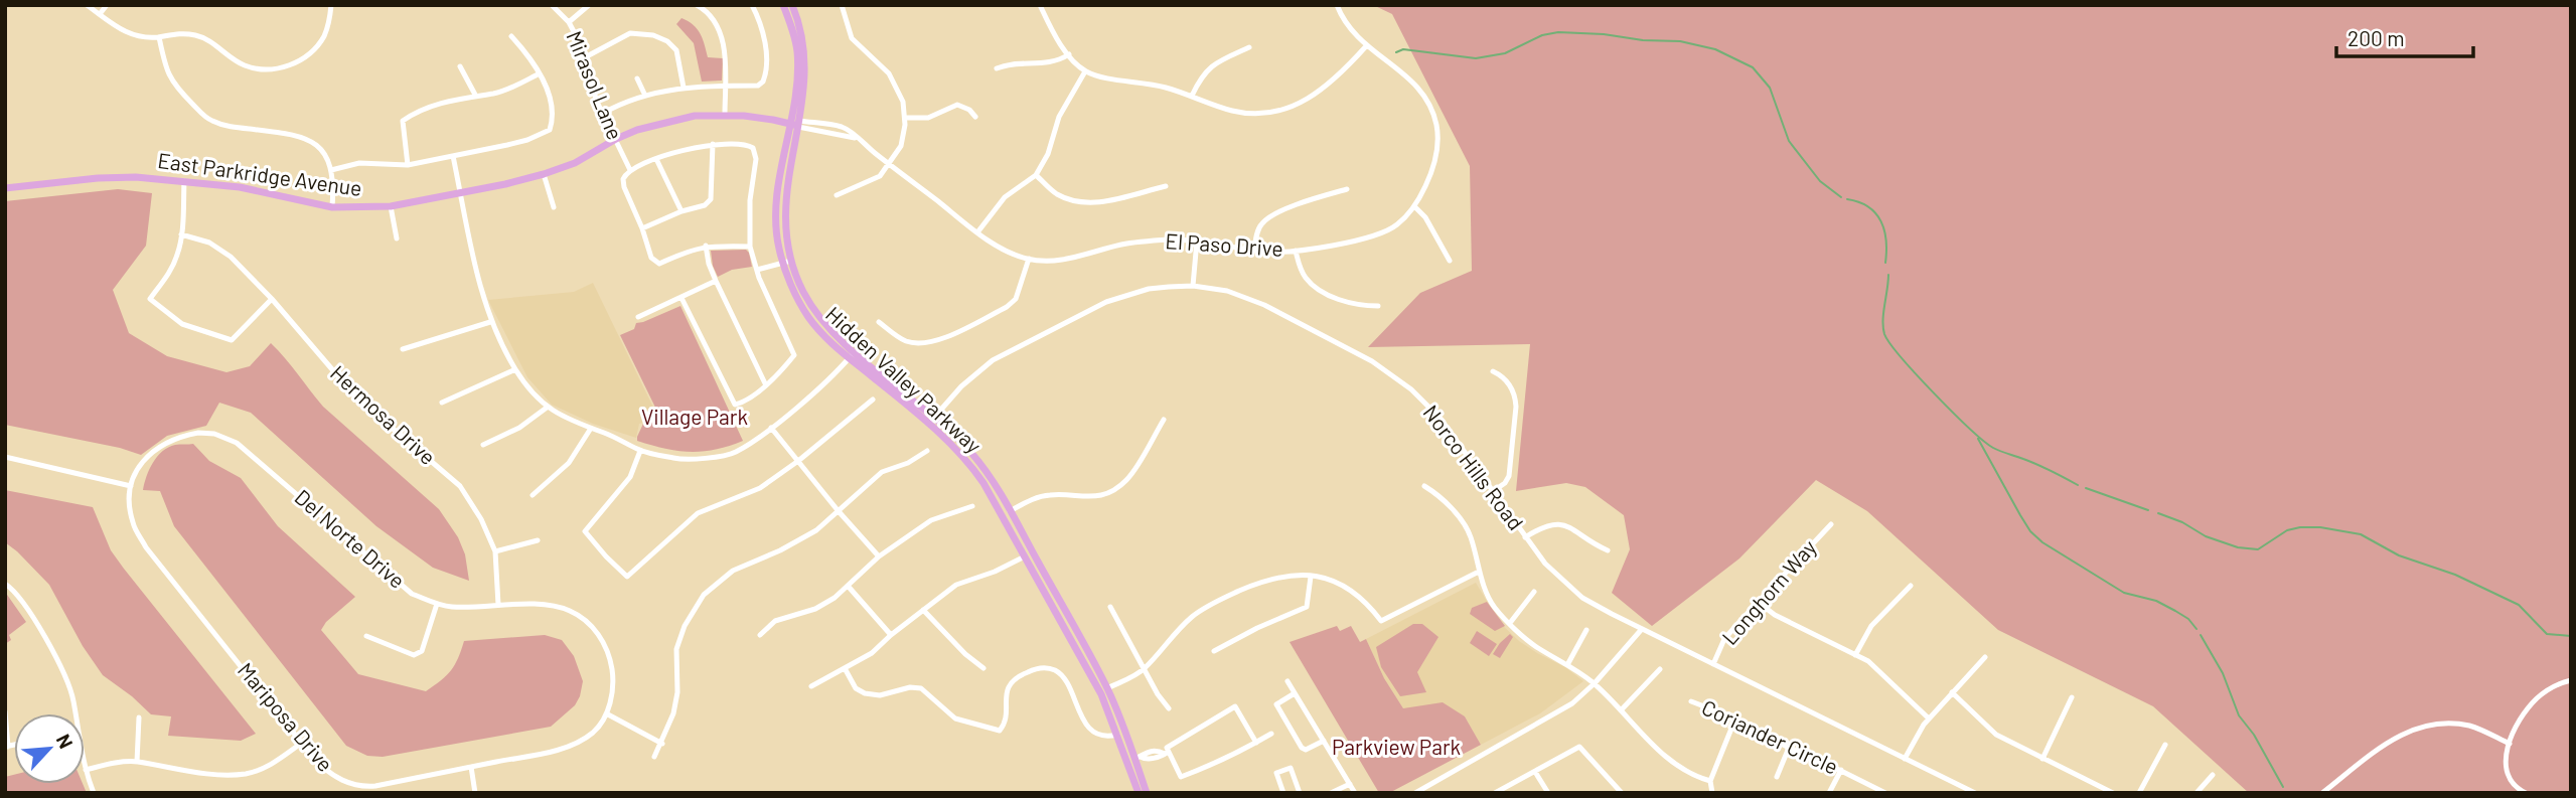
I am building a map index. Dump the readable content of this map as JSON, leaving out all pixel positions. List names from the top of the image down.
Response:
{
  "streets": {
    "main road": ["East Parkridge Avenue", "Hidden Valley Parkway"],
    "street": [
      "Mirasol Lane",
      "El Paso Drive",
      "Hermosa Drive",
      "Norco Hills Road",
      "Del Norte Drive",
      "Longhorn Way",
      "Mariposa Drive",
      "Coriander Circle"
    ]
  },
  "crossings": [
    ["Mirasol Lane", "East Parkridge Avenue"],
    ["East Parkridge Avenue", "El Paso Drive"],
    ["East Parkridge Avenue", "Hidden Valley Parkway"],
    ["El Paso Drive", "Hidden Valley Parkway"],
    ["Hidden Valley Parkway", "Norco Hills Road"],
    ["Hermosa Drive", "Del Norte Drive"],
    ["Norco Hills Road", "Longhorn Way"],
    ["Del Norte Drive", "Mariposa Drive"]
  ],
  "parks": ["Village Park", "Parkview Park"],
  "scale_bar": "200 m",
  "north": "top right"
}
